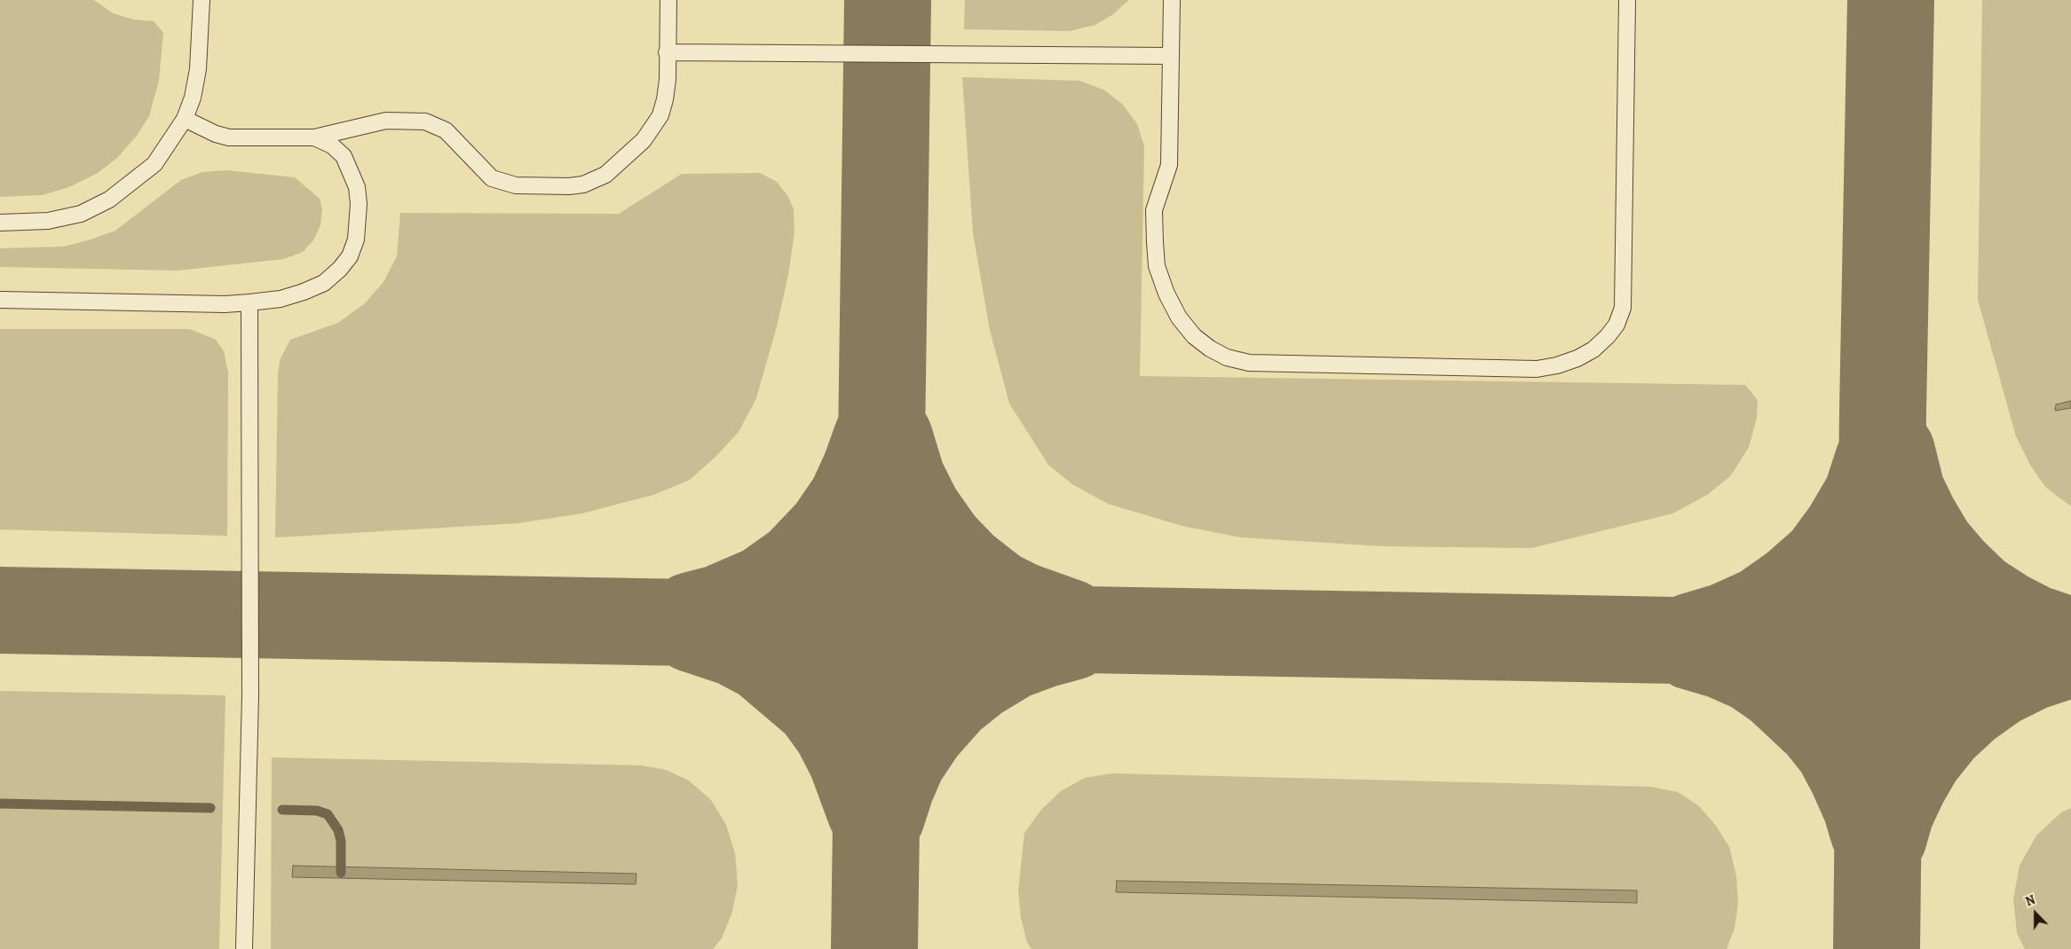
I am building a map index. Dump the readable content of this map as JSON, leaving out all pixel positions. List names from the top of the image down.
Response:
{
  "north": "top"
}
